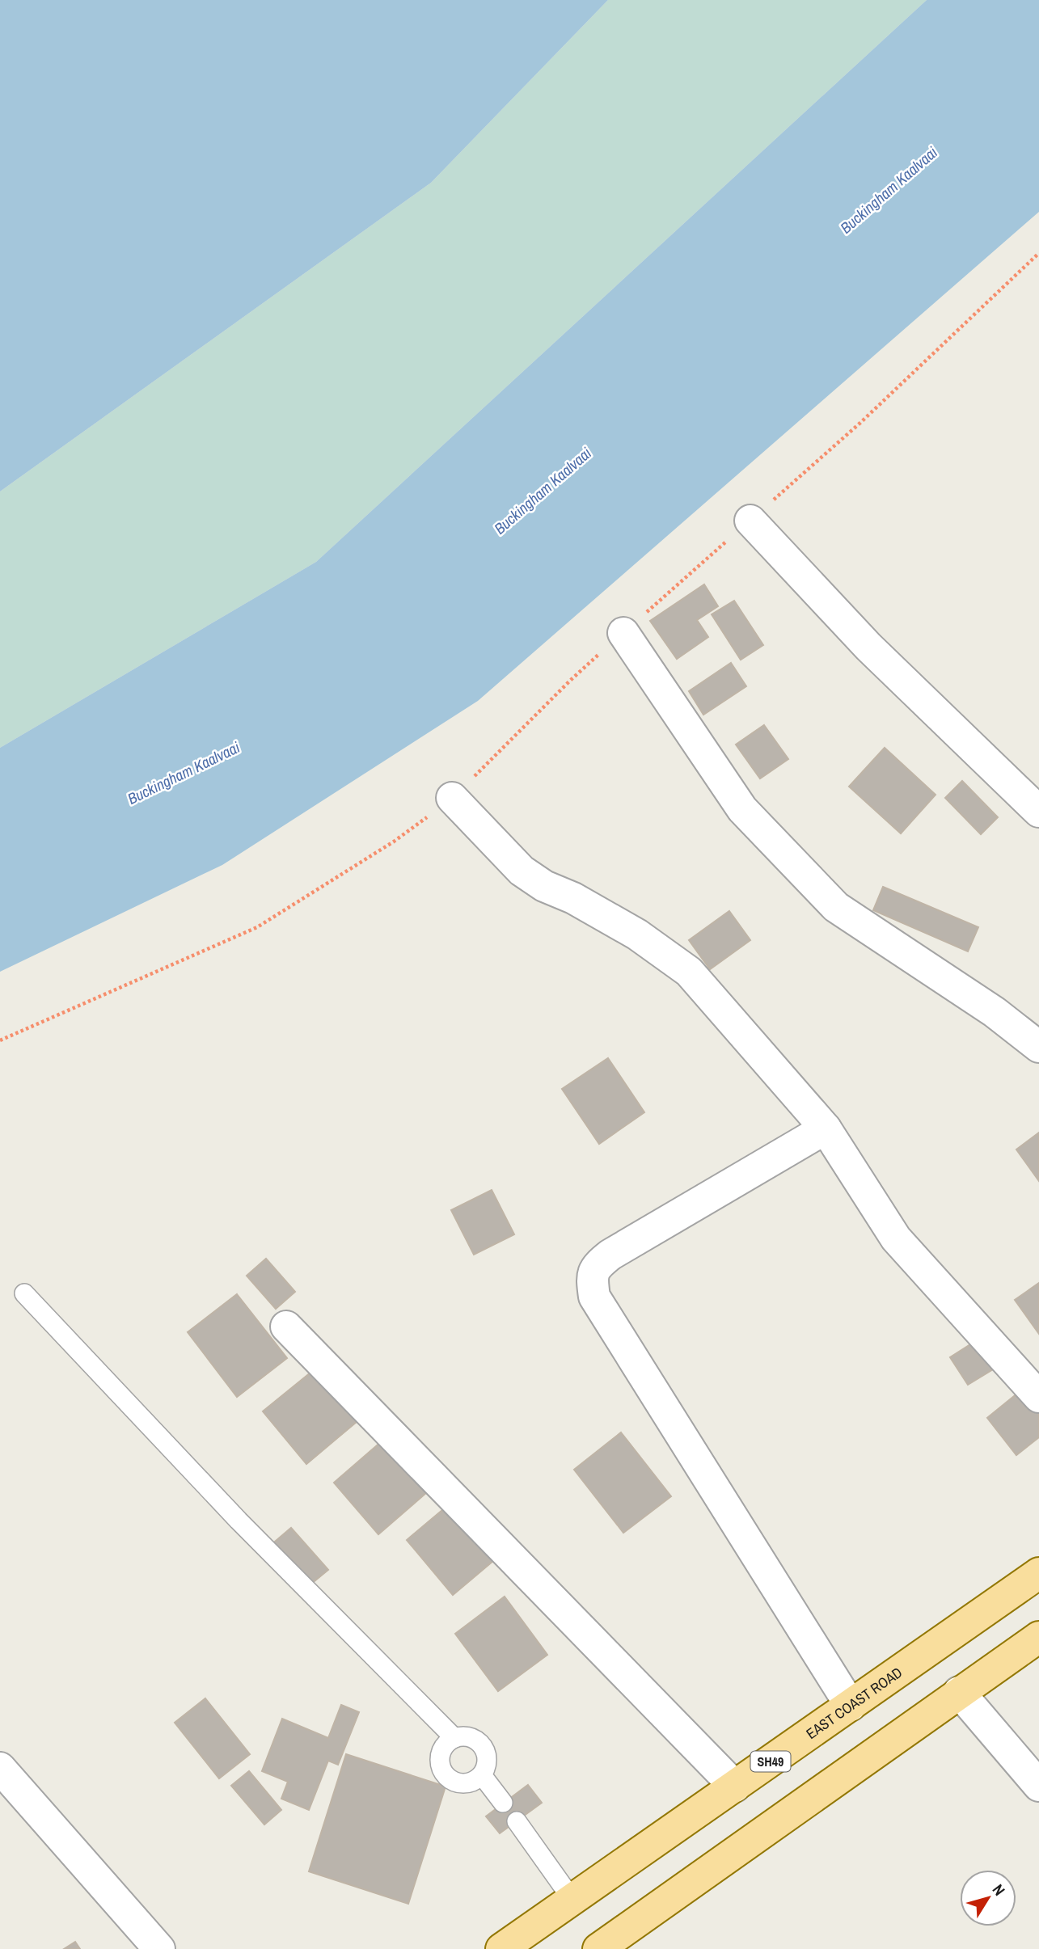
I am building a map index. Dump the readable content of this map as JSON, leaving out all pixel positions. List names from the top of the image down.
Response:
{
  "streets": {
    "main road": ["EAST COAST ROAD", "SH49"]
  },
  "water": ["Buckingham Kaalvaai"],
  "north": "top right"
}
